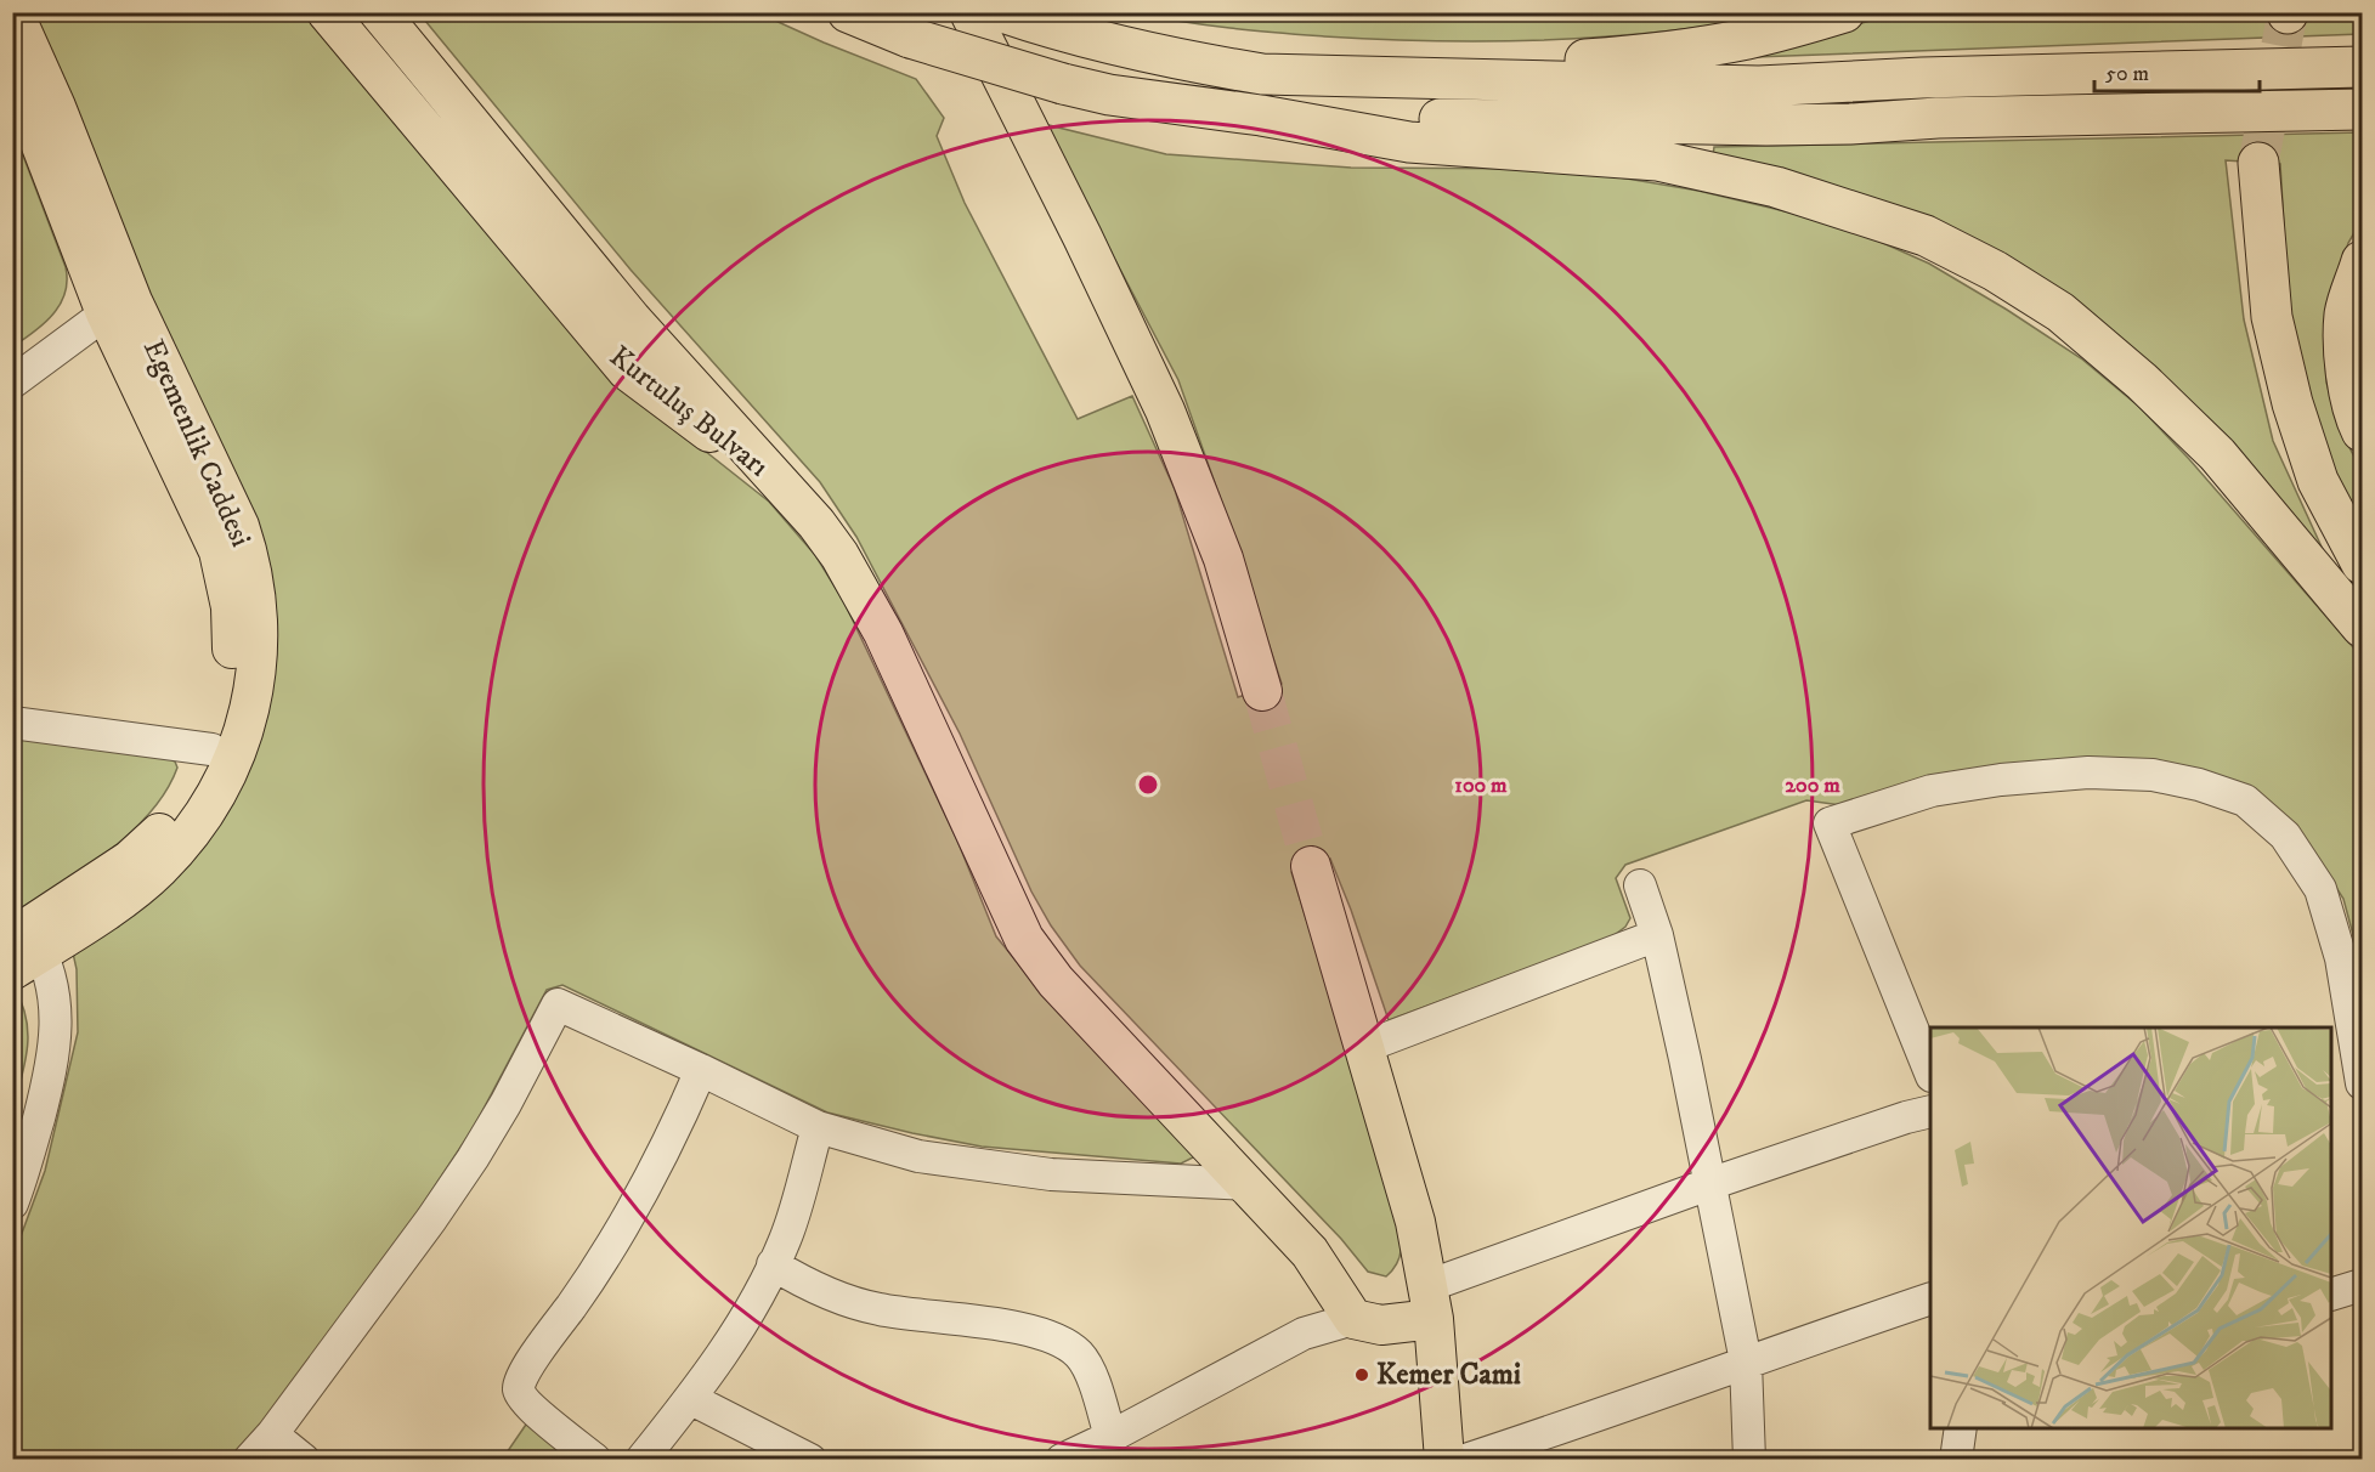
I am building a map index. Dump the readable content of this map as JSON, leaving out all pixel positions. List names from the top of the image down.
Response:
{
  "streets": {
    "main road": ["Kurtuluş Bulvarı", "Egemenlik Caddesi"]
  },
  "places": ["Kemer Cami"],
  "scale_bar": "50 m",
  "rings": ["100 m", "200 m"]
}
